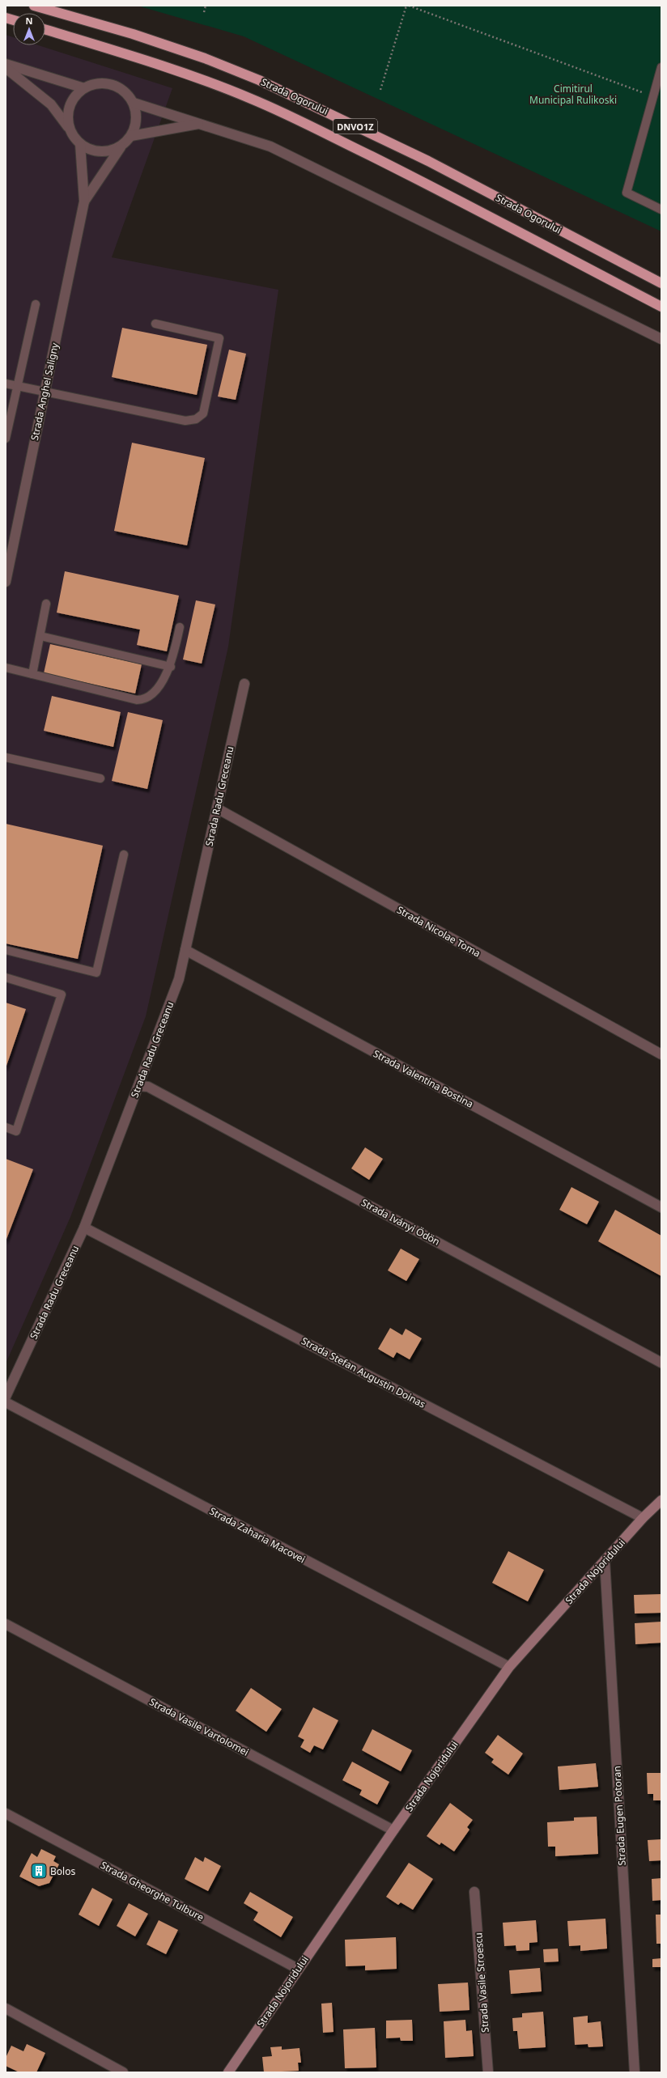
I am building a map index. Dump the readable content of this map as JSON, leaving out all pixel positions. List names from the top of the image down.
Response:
{
  "streets": {
    "highway": ["Strada Ogorului", "DNVO1Z"],
    "main road": ["Strada Nojoridului"],
    "street": [
      "Strada Anghel Saligny",
      "Strada Radu Greceanu",
      "Strada Nicolae Toma",
      "Strada Valentina Bostina",
      "Strada Iványi Ödön",
      "Strada Stefan Augustin Doinas",
      "Strada Zaharia Macovei",
      "Strada Vasile Vartolomei",
      "Strada Eugen Potoran",
      "Strada Gheorghe Tulbure",
      "Strada Vasile Stroescu"
    ]
  },
  "crossings": [
    ["Strada Radu Greceanu", "Strada Nicolae Toma"],
    ["Strada Radu Greceanu", "Strada Valentina Bostina"],
    ["Strada Radu Greceanu", "Strada Iványi Ödön"],
    ["Strada Radu Greceanu", "Strada Stefan Augustin Doinas"],
    ["Strada Stefan Augustin Doinas", "Strada Nojoridului"],
    ["Strada Zaharia Macovei", "Strada Nojoridului"],
    ["Strada Nojoridului", "Strada Vasile Vartolomei"],
    ["Strada Nojoridului", "Strada Eugen Potoran"],
    ["Strada Nojoridului", "Strada Gheorghe Tulbure"]
  ],
  "parks": ["Cimitirul Municipal Rulikoski"],
  "places": {
    "building": ["Bolos"]
  },
  "north": "top"
}
